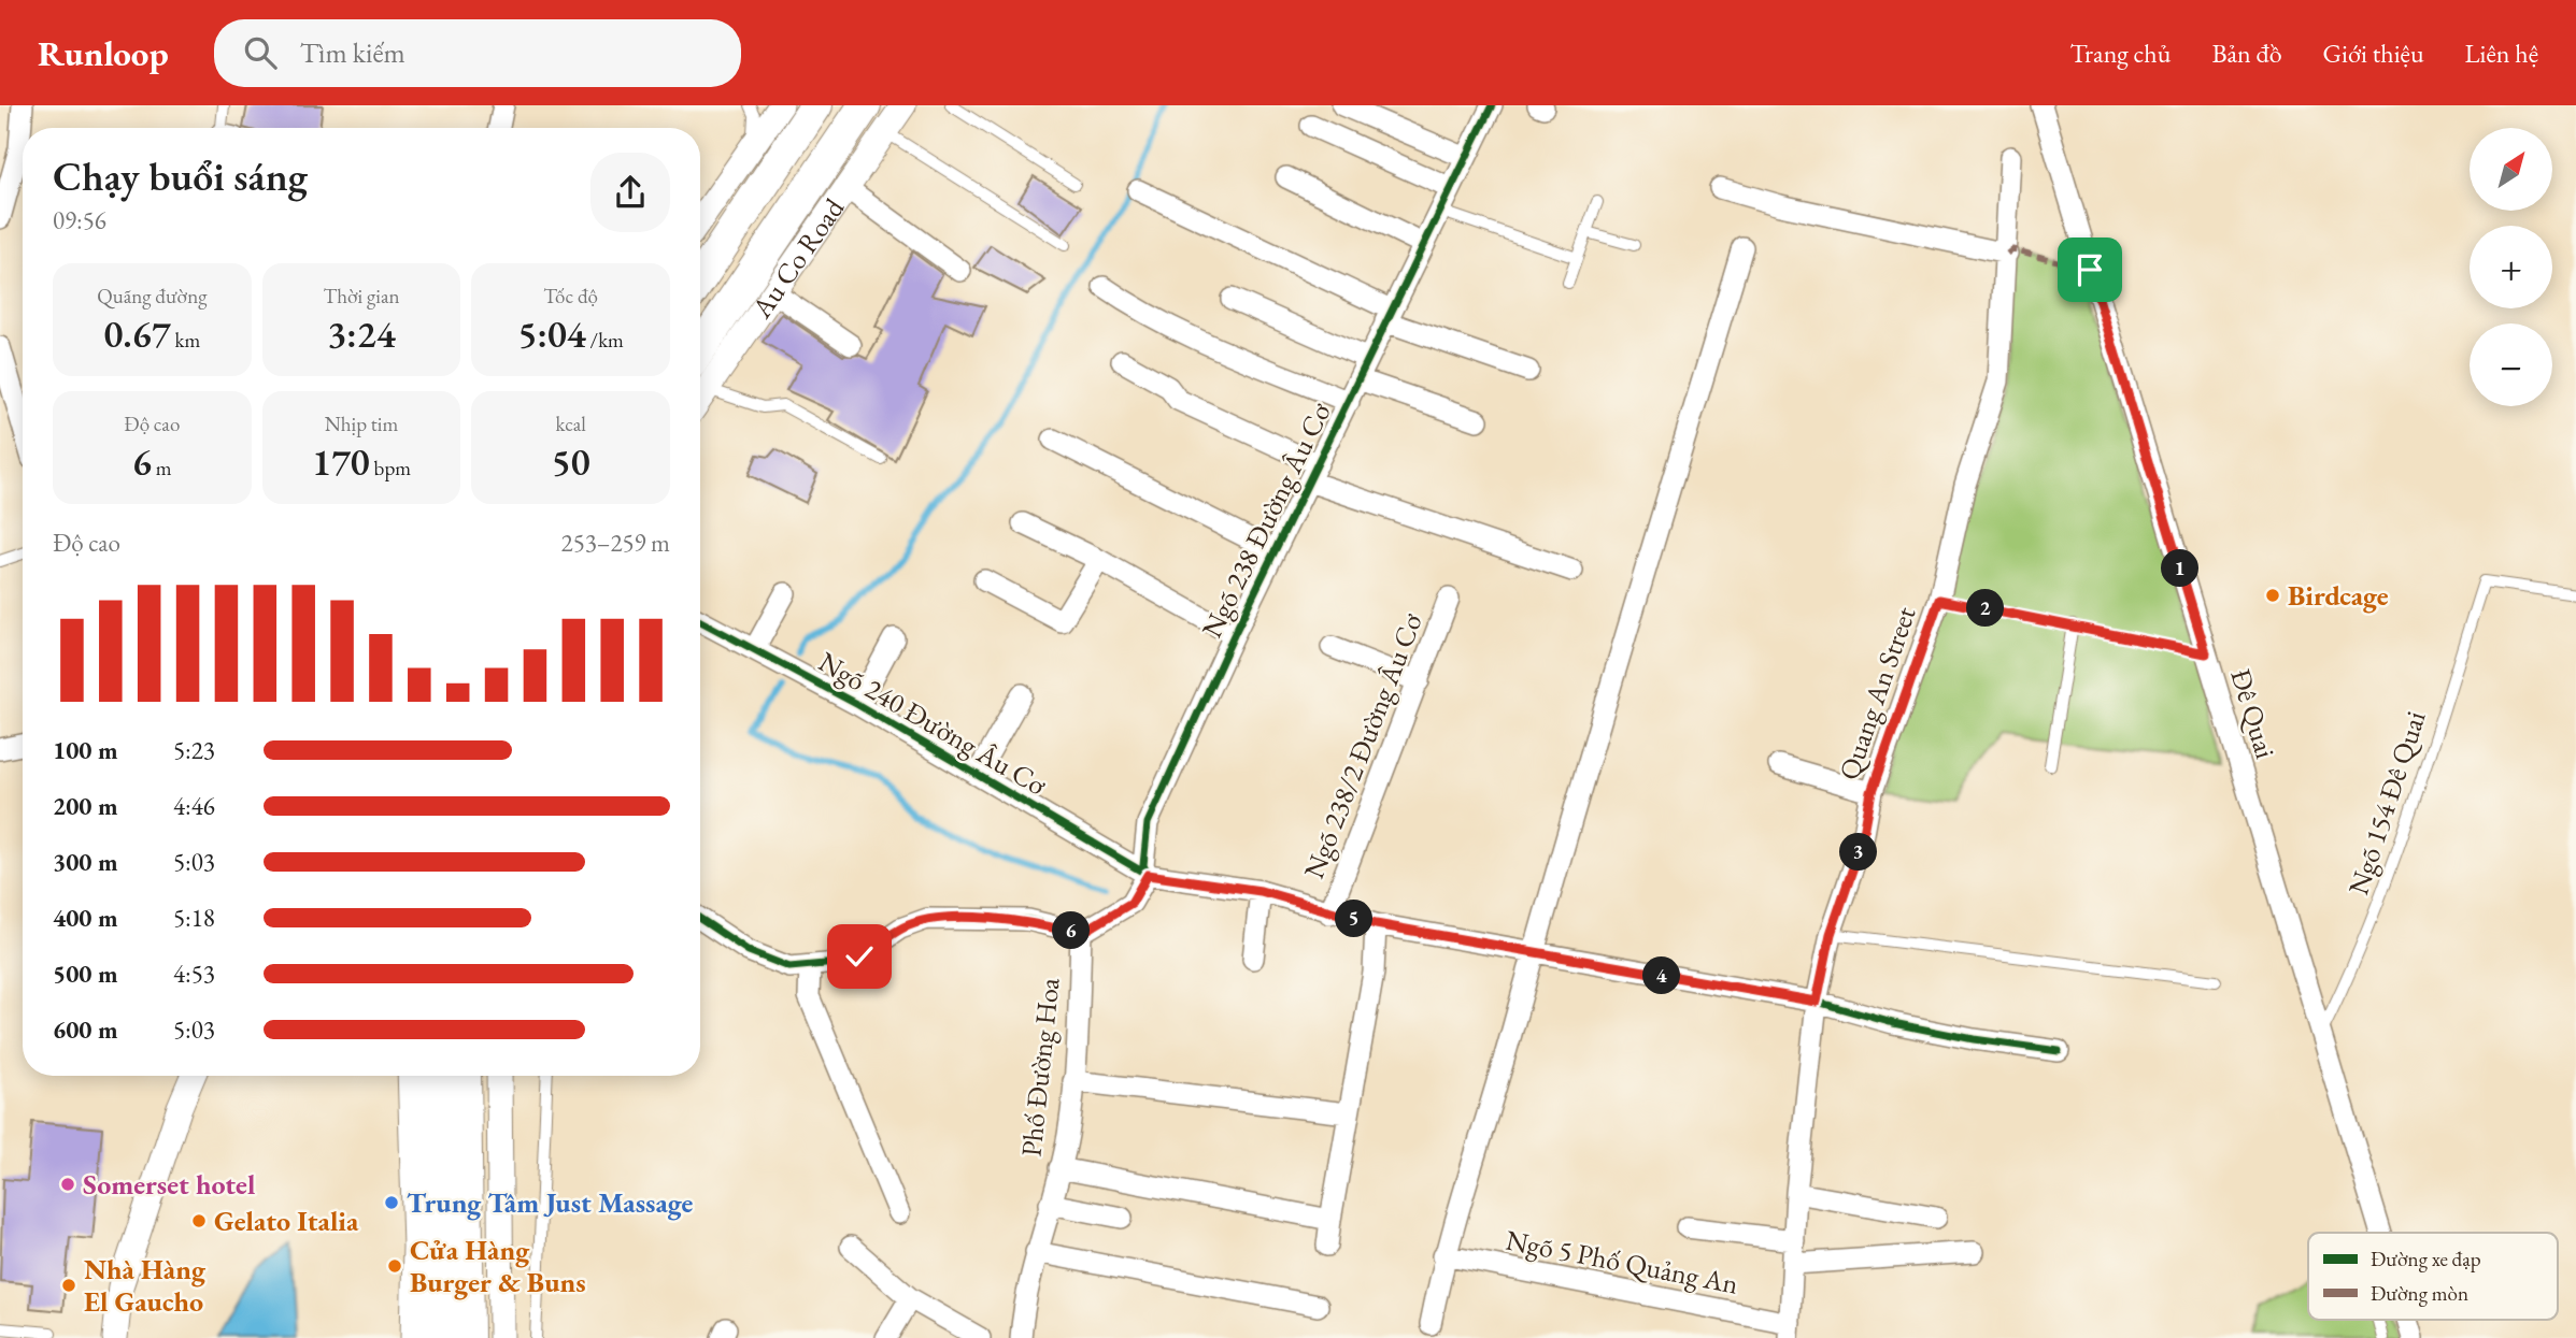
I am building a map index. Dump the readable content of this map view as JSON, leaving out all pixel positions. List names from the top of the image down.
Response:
{
  "streets": {
    "main road": ["Au Co Road"],
    "street": [
      "Ngõ 238 Đường Âu Cơ",
      "Quang An Street",
      "Đê Quai",
      "Ngõ 240 Đường Âu Cơ",
      "Ngõ 238/2 Đường Âu Cơ",
      "Phố Đường Hoa",
      "Ngõ 5 Phố Quảng An"
    ],
    "lane": ["Ngõ 154 Đê Quai"]
  },
  "crossings": [
    ["Ngõ 238 Đường Âu Cơ", "Ngõ 240 Đường Âu Cơ"],
    ["Quang An Street", "Ngõ 5 Phố Quảng An"],
    ["Đê Quai", "Ngõ 154 Đê Quai"]
  ],
  "places": [
    "Birdcage",
    "Somerset hotel",
    "Trung Tâm Just Massage",
    "Gelato Italia",
    "Cửa Hàng Burger & Buns",
    "Nhà Hàng El Gaucho"
  ],
  "legend": ["Đường xe đạp", "Đường mòn"],
  "north": "top right",
  "page": {
    "header": "Runloop",
    "search": "Tìm kiếm",
    "nav": [
      "Trang chủ",
      "Bản đồ",
      "Giới thiệu",
      "Liên hệ"
    ],
    "map_buttons": ["+", "−"],
    "heading": ["Chạy buổi sáng", "09:56"],
    "stats": [
      ["Quãng đường", "0.67 km"],
      ["Thời gian", "3:24"],
      ["Tốc độ", "5:04 /km"],
      ["Độ cao", "6 m"],
      ["Nhịp tim", "170 bpm"],
      ["kcal", "50"]
    ],
    "chart": ["Độ cao", "253–259 m"],
    "pins": [
      "1",
      "2",
      "3",
      "5",
      "6",
      "4"
    ],
    "list": [
      {
        "name": "100 m",
        "note": "5:23"
      },
      {
        "name": "200 m",
        "note": "4:46"
      },
      {
        "name": "300 m",
        "note": "5:03"
      },
      {
        "name": "400 m",
        "note": "5:18"
      },
      {
        "name": "500 m",
        "note": "4:53"
      },
      {
        "name": "600 m",
        "note": "5:03"
      }
    ]
  }
}
